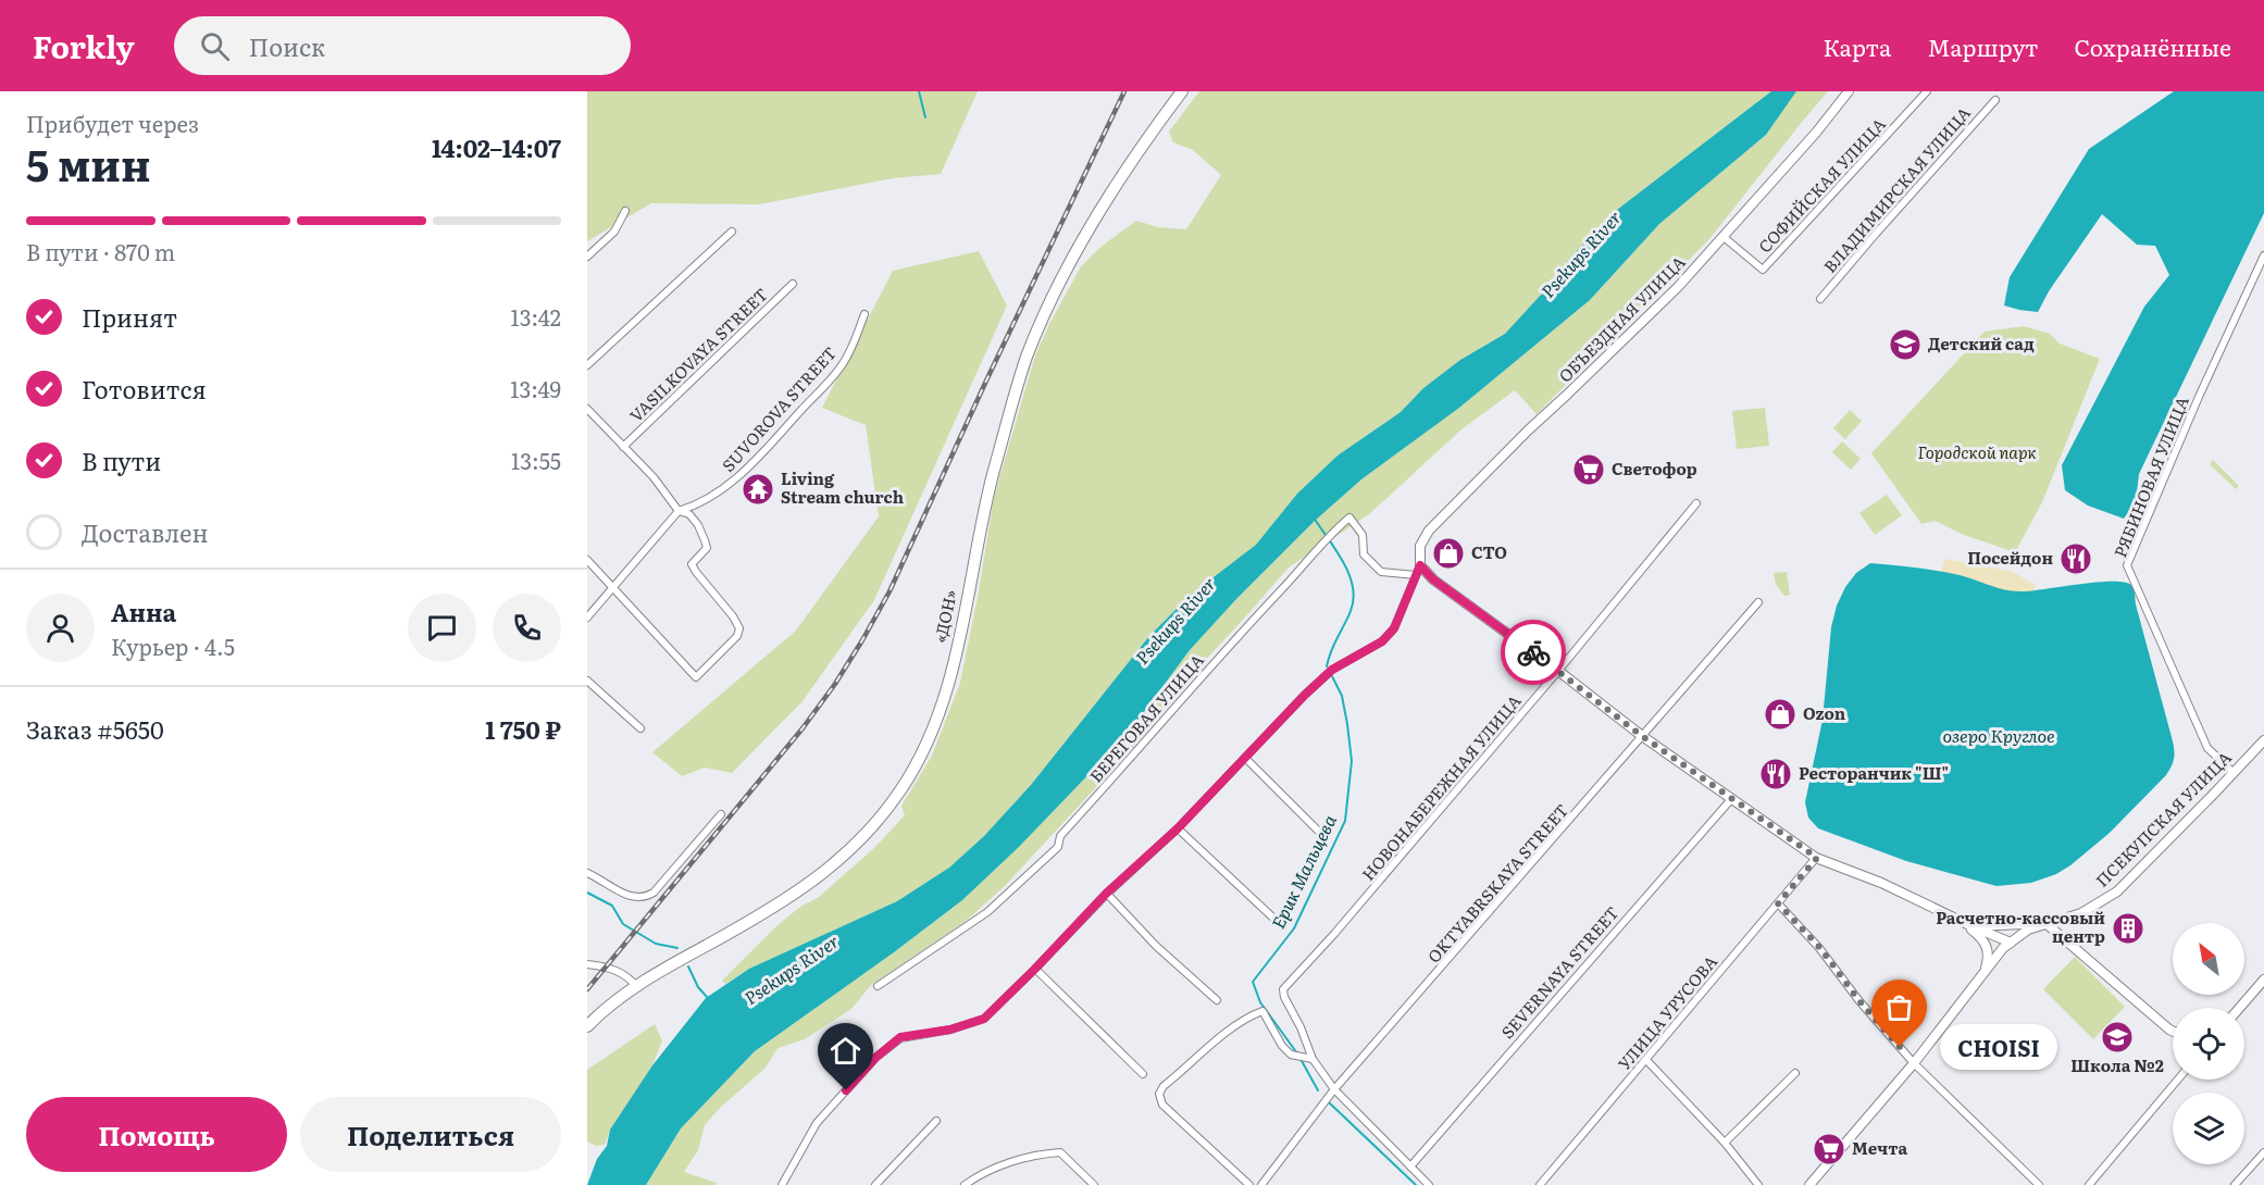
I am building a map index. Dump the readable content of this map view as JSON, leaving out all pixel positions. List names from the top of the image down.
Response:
{
  "streets": {
    "highway": ["«ДОН»"],
    "street": [
      "СОФИЙСКАЯ УЛИЦА",
      "ВЛАДИМИРСКАЯ УЛИЦА",
      "ОБЪЕЗДНАЯ УЛИЦА",
      "VASILKOVAYA STREET",
      "SUVOROVA STREET",
      "РЯБИНОВАЯ УЛИЦА",
      "БЕРЕГОВАЯ УЛИЦА",
      "НОВОНАБЕРЕЖНАЯ УЛИЦА",
      "ПСЕКУПСКАЯ УЛИЦА",
      "OKTYABRSKAYA STREET",
      "SEVERNAYA STREET",
      "УЛИЦА УРУСОВА"
    ]
  },
  "crossings": [
    ["СОФИЙСКАЯ УЛИЦА", "ОБЪЕЗДНАЯ УЛИЦА"],
    ["РЯБИНОВАЯ УЛИЦА", "ПСЕКУПСКАЯ УЛИЦА"]
  ],
  "water": ["Psekups River", "озеро Круглое", "Ерик Мальцева"],
  "parks": ["Городской парк"],
  "places": {
    "school or university": ["Детский сад", "Школа №2"],
    "supermarket": ["Светофор", "Мечта"],
    "temple": ["Living Stream church"],
    "shop": ["СТО", "Ozon"],
    "restaurant": ["Посейдон", "Ресторанчик \"Ш\""],
    "building": ["Расчетно-кассовый центр"],
    "other": ["CHOISI"]
  },
  "north": "top left",
  "page": {
    "header": "Forkly",
    "search": "Поиск",
    "nav": ["Карта", "Маршрут", "Сохранённые"],
    "heading": ["5 мин", "Прибудет через", "14:02–14:07"],
    "panel": [
      "Анна",
      "Курьер · 4.5",
      "Заказ #5650",
      "1 750 ₽"
    ],
    "bar": "В пути · 870 m",
    "list": [
      ["Принят", "13:42"],
      ["Готовится", "13:49"],
      ["В пути", "13:55"],
      "Доставлен"
    ],
    "bubble": "CHOISI",
    "buttons": ["Помощь", "Поделиться"]
  }
}
